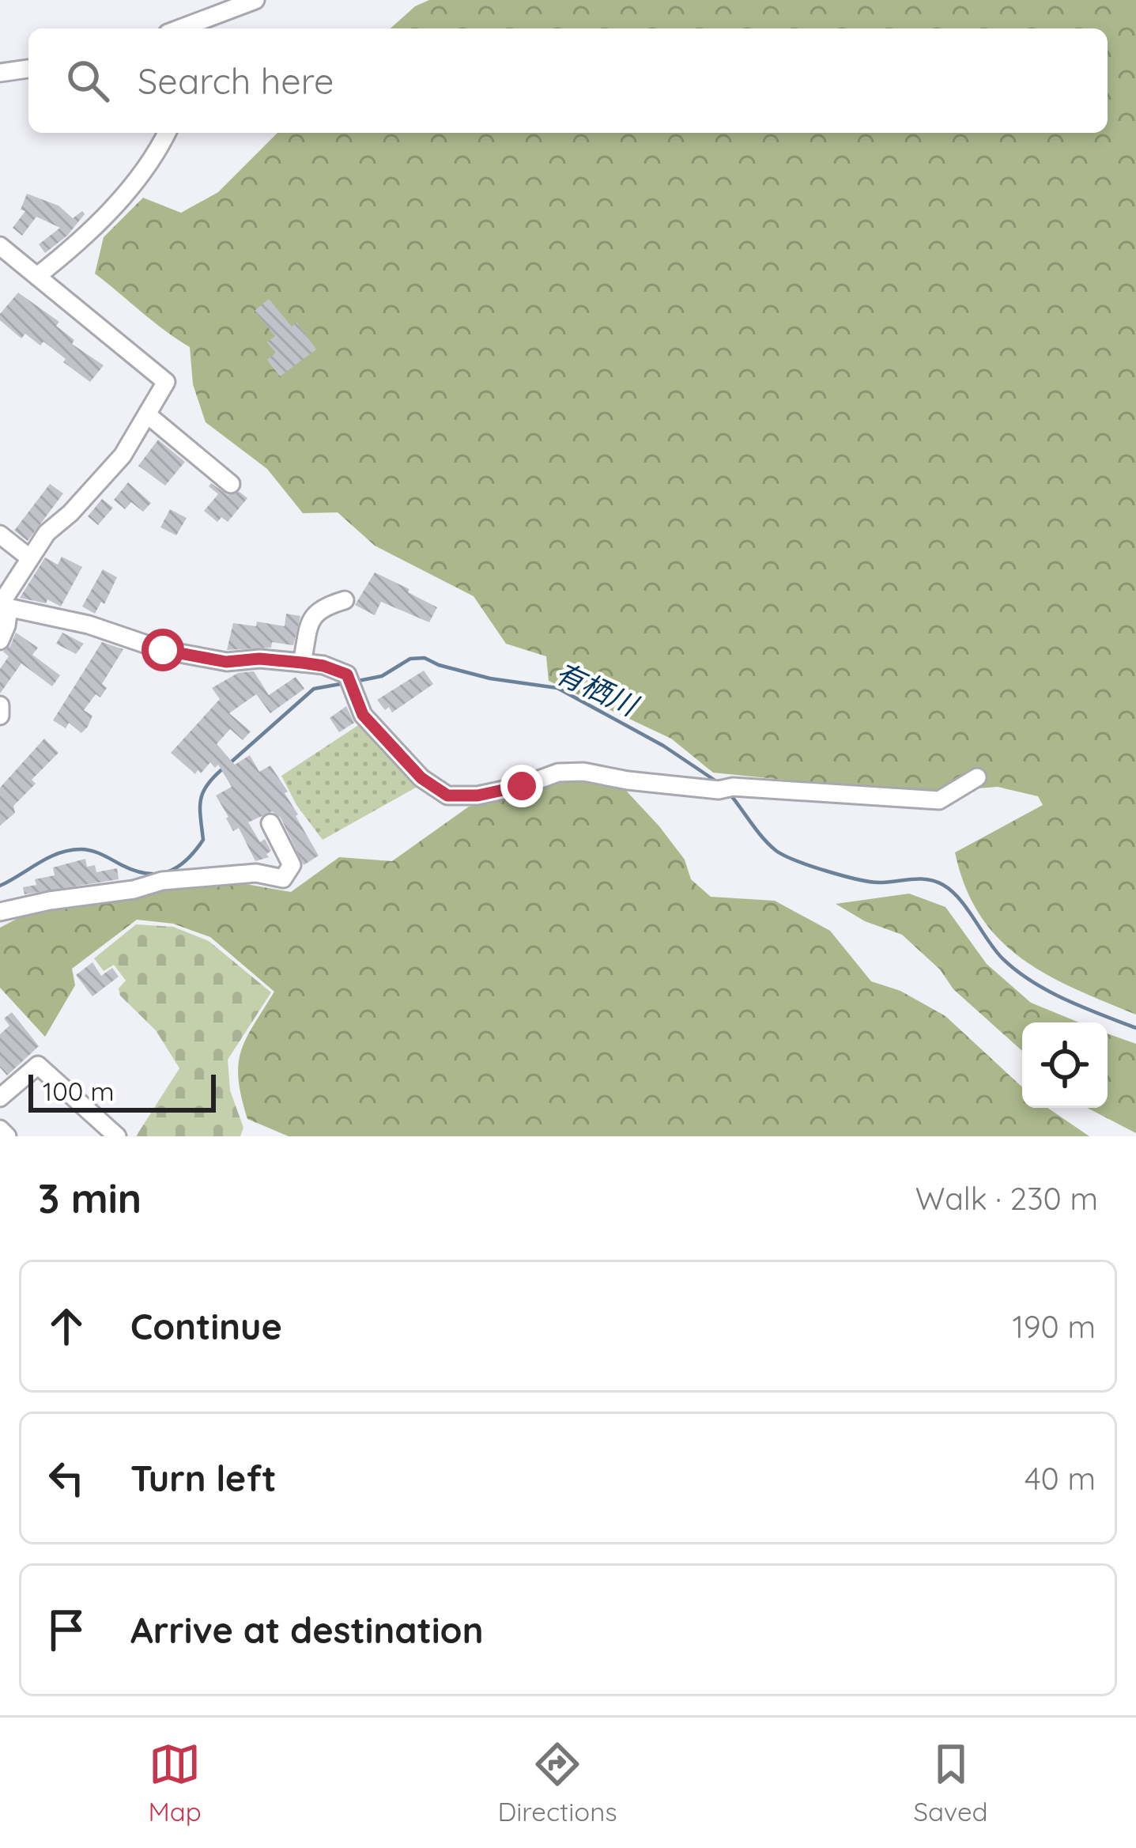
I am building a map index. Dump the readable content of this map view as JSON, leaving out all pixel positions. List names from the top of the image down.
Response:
{
  "water": ["有栖川"],
  "scale_bar": "100 m",
  "page": {
    "search": "Search here",
    "scale": "100 m",
    "heading": ["3 min", "Walk · 230 m"],
    "list": [
      ["Continue", "190 m"],
      ["Turn left", "40 m"],
      "Arrive at destination"
    ],
    "nav": ["Map", "Directions", "Saved"]
  }
}
